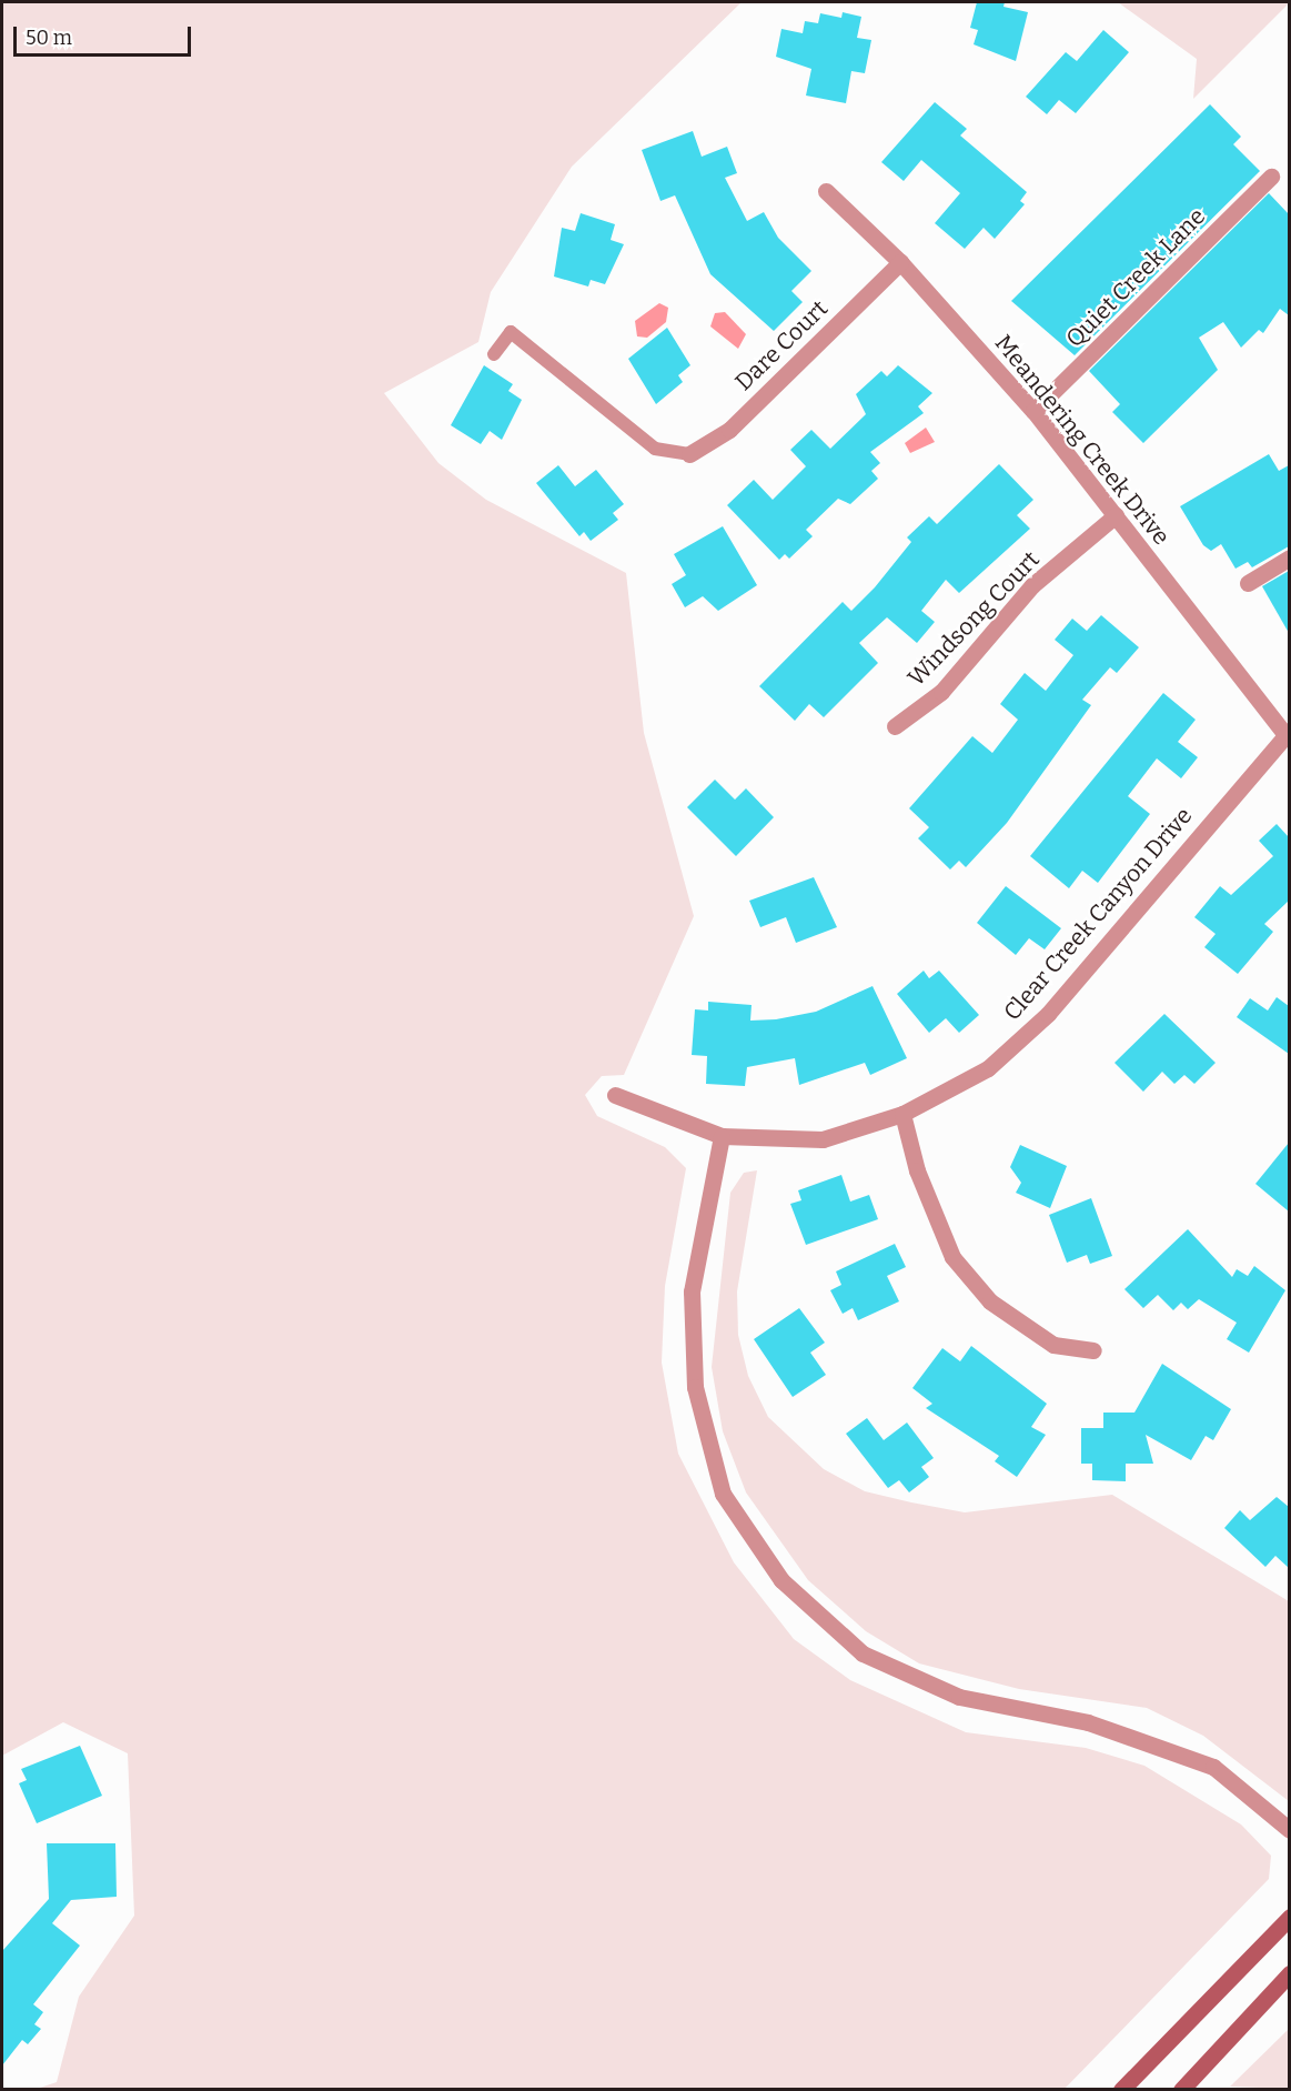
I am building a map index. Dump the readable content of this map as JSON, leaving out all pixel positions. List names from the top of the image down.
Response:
{
  "streets": {
    "street": [
      "Quiet Creek Lane",
      "Dare Court",
      "Meandering Creek Drive",
      "Windsong Court",
      "Clear Creek Canyon Drive"
    ]
  },
  "crossings": [
    ["Quiet Creek Lane", "Meandering Creek Drive"],
    ["Dare Court", "Meandering Creek Drive"],
    ["Meandering Creek Drive", "Windsong Court"],
    ["Meandering Creek Drive", "Clear Creek Canyon Drive"]
  ],
  "scale_bar": "50 m"
}
